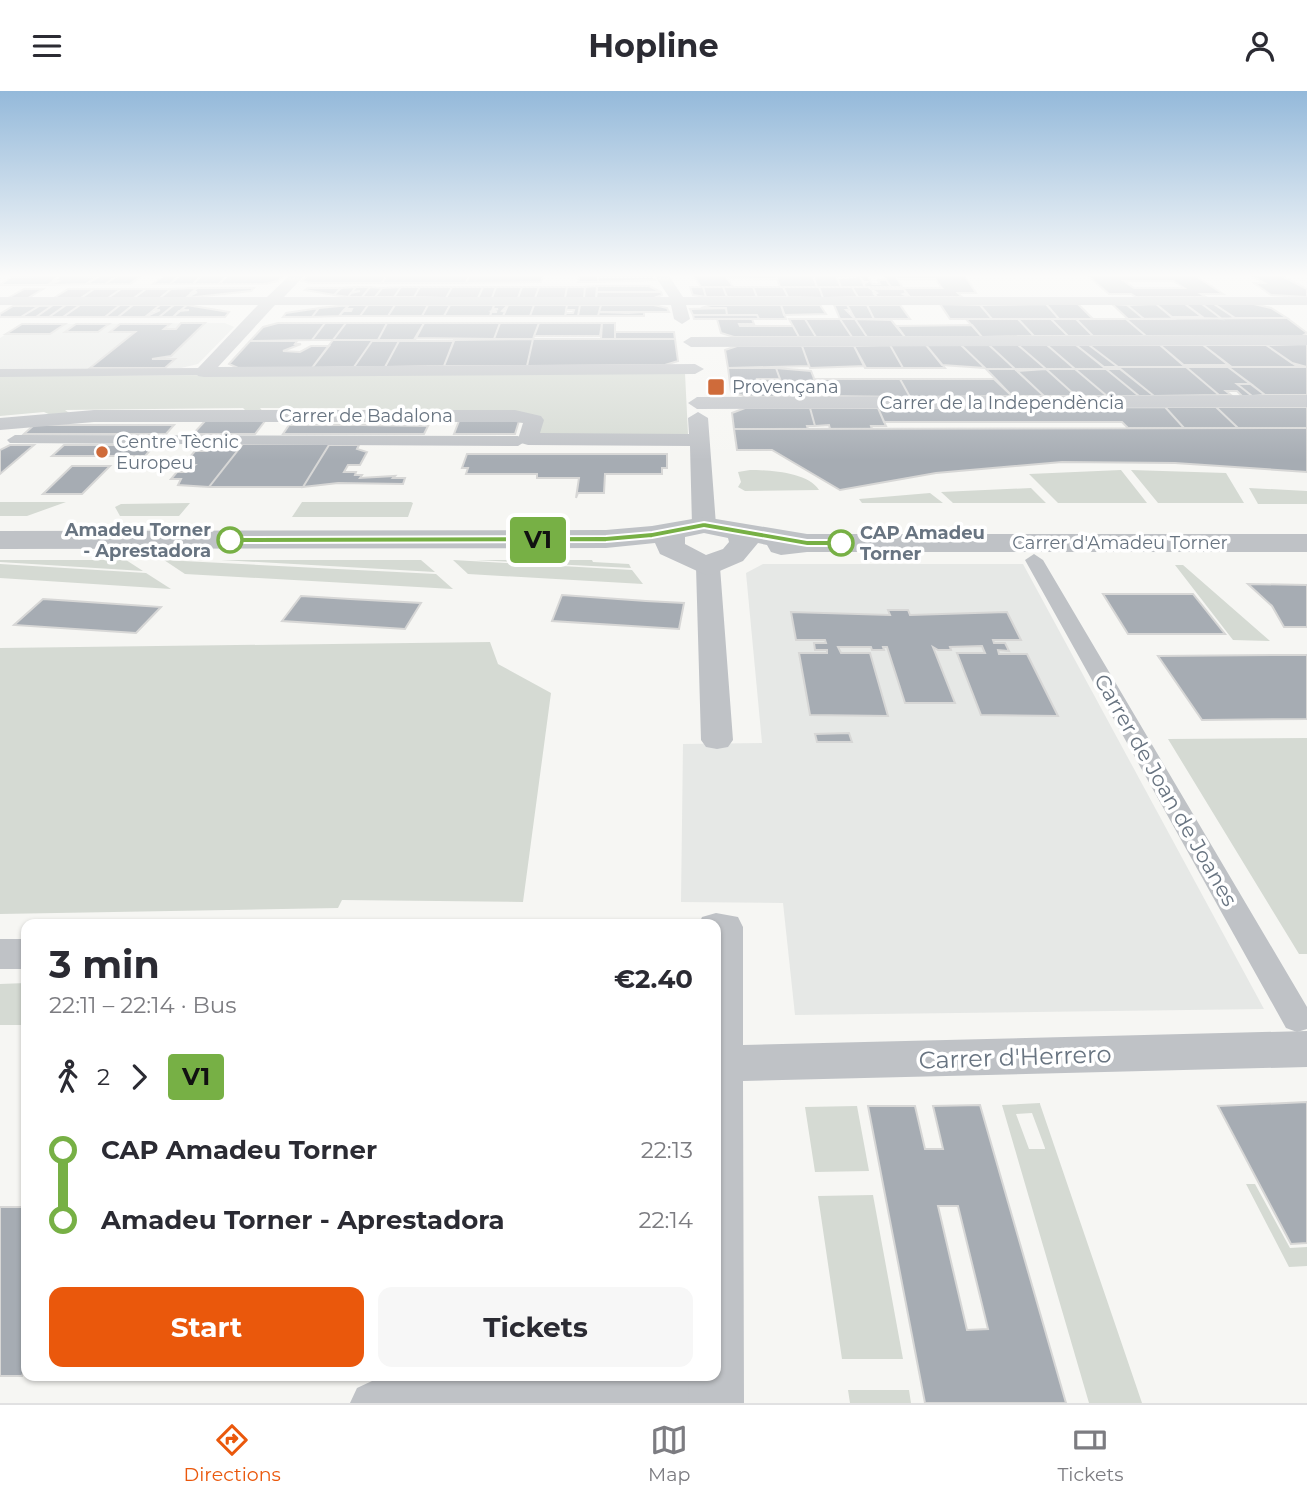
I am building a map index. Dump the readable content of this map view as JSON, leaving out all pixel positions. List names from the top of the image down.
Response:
{
  "streets": {
    "street": [
      "Carrer de la Independència",
      "Carrer de Badalona",
      "Carrer d'Amadeu Torner",
      "Carrer de Joan de Joanes",
      "Carrer d'Herrero"
    ]
  },
  "crossings": [
    ["Carrer de Joan de Joanes", "Carrer d'Herrero"]
  ],
  "places": {
    "transit": ["Provençana"],
    "other": ["Centre Tècnic Europeu", "Amadeu Torner - Aprestadora", "CAP Amadeu Torner"]
  },
  "lines": ["bus line V1"],
  "page": {
    "header": "Hopline",
    "on_map": "V1",
    "heading": ["3 min", "22:11 – 22:14 · Bus", "€2.40"],
    "legs": ["2", "V1"],
    "list": [
      {
        "name": "CAP Amadeu Torner",
        "value": "22:13"
      },
      {
        "name": "Amadeu Torner - Aprestadora",
        "value": "22:14"
      }
    ],
    "buttons": ["Start", "Tickets"],
    "tabs": ["Directions", "Map", "Tickets"]
  }
}
